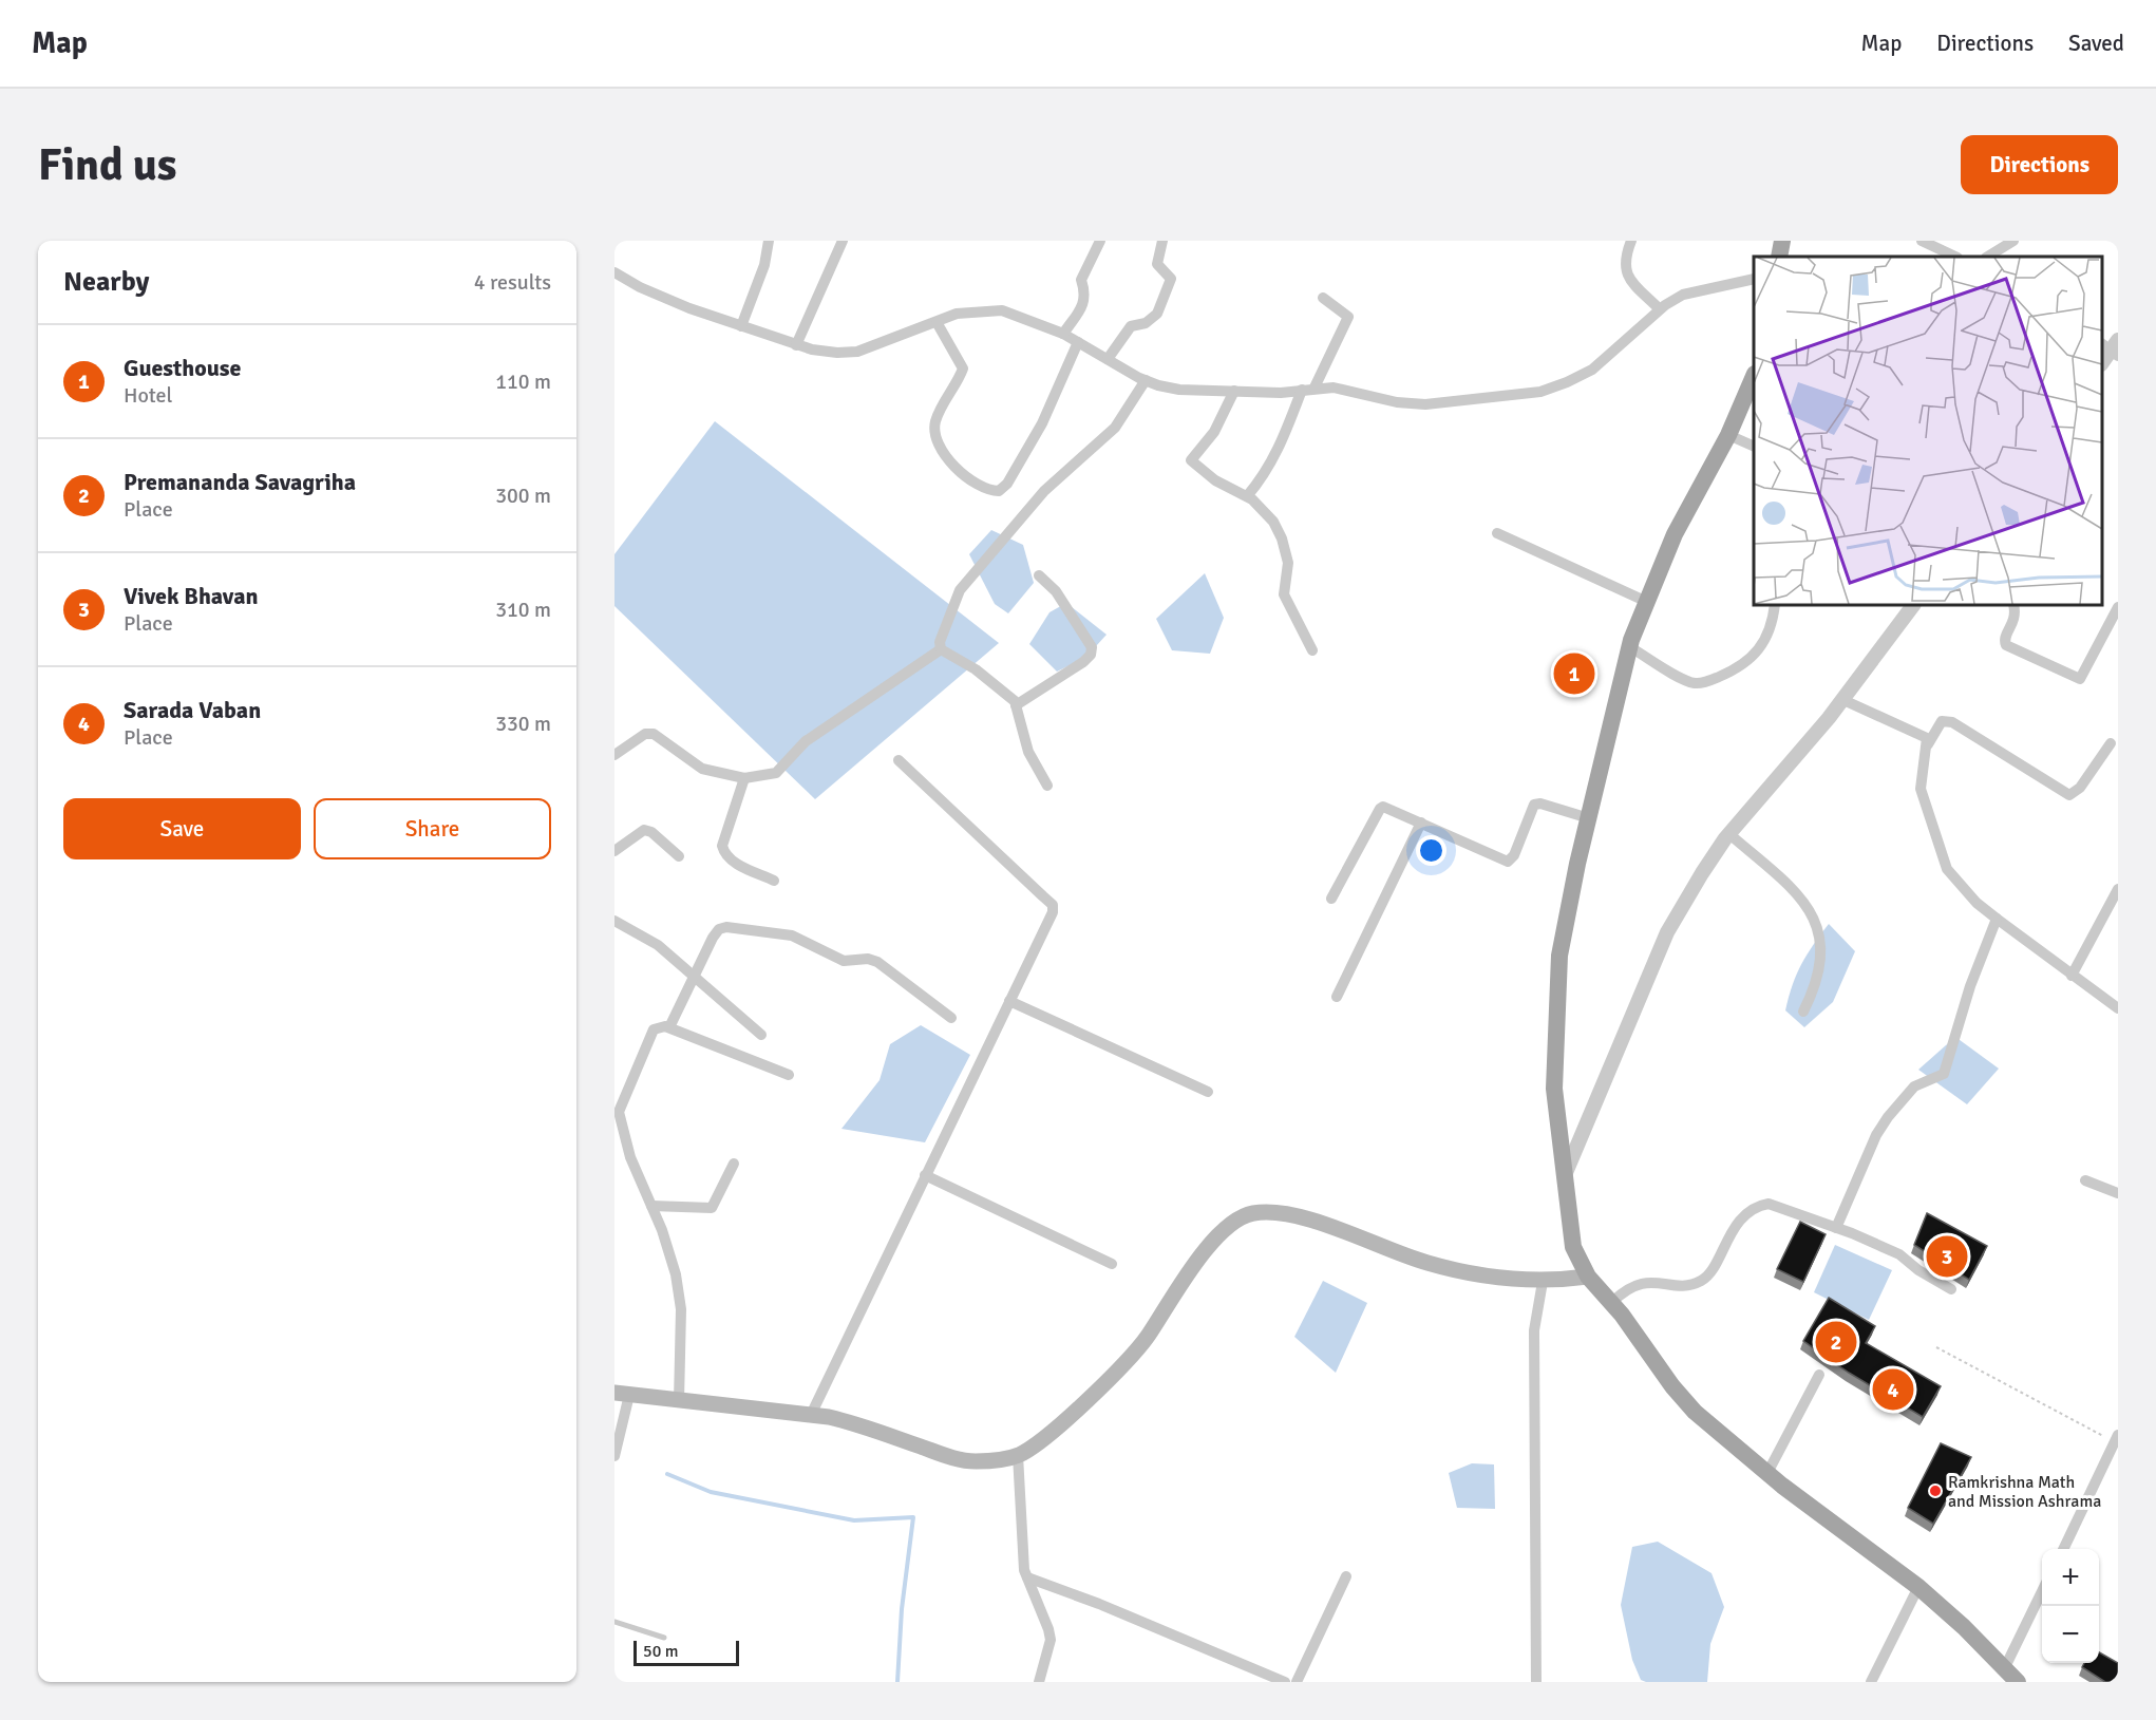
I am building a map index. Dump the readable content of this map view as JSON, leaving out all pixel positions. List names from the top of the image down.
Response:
{
  "places": ["Ramkrishna Math and Mission Ashrama"],
  "scale_bar": "50 m",
  "page": {
    "header": "Map",
    "nav": ["Map", "Directions", "Saved"],
    "buttons": [
      "Directions",
      ["Save", "Share"]
    ],
    "title": "Find us",
    "heading": ["Nearby", "4 results"],
    "list": [
      {
        "mark": "1",
        "name": "Guesthouse",
        "note": "Hotel",
        "value": "110 m"
      },
      {
        "mark": "2",
        "name": "Premananda Savagriha",
        "note": "Place",
        "value": "300 m"
      },
      {
        "mark": "3",
        "name": "Vivek Bhavan",
        "note": "Place",
        "value": "310 m"
      },
      {
        "mark": "4",
        "name": "Sarada Vaban",
        "note": "Place",
        "value": "330 m"
      }
    ],
    "pins": [
      "1",
      "3",
      "2",
      "4"
    ],
    "map_buttons": ["+", "−"],
    "scale": "50 m"
  }
}
